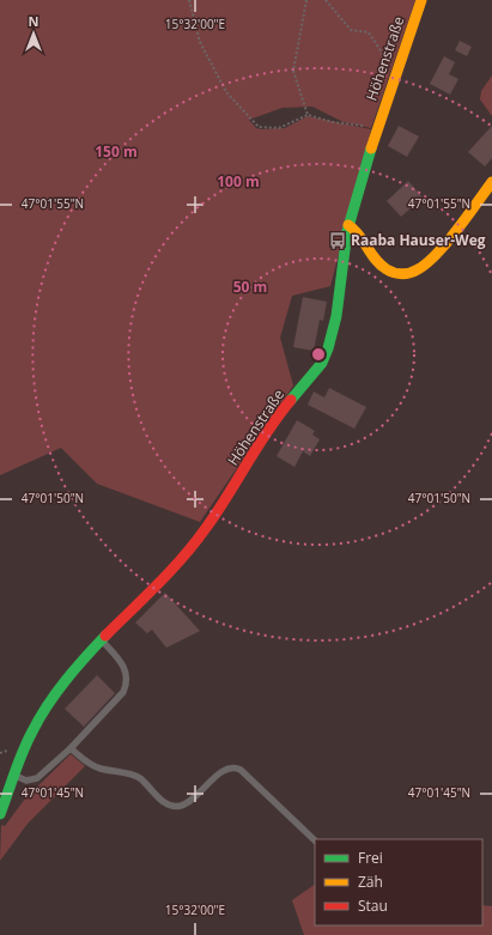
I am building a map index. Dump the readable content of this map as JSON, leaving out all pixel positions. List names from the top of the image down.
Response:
{
  "streets": {
    "street": ["Höhenstraße"]
  },
  "places": {
    "bus stop": ["Raaba Hauser-Weg"]
  },
  "legend": ["Frei", "Zäh", "Stau"],
  "north": "top",
  "coordinates": [
    "15°32'00\"E",
    "47°01'55\"N",
    "47°01'50\"N",
    "47°01'45\"N"
  ],
  "rings": ["150 m", "100 m", "50 m"]
}
